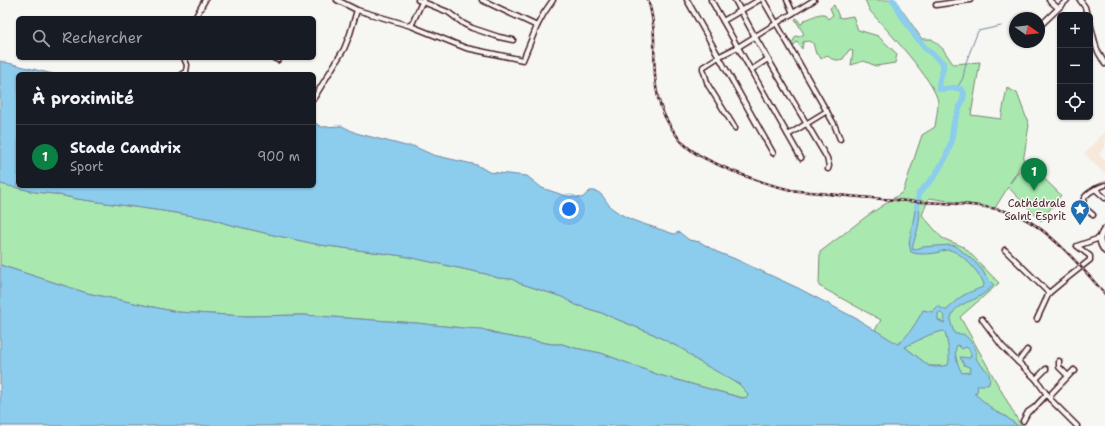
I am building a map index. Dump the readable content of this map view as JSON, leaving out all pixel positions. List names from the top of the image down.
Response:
{
  "places": {
    "place": ["Cathédrale Saint Esprit"]
  },
  "north": "right",
  "page": {
    "map_buttons": ["+", "−"],
    "search": "Rechercher",
    "heading": "À proximité",
    "list": [
      {
        "mark": "1",
        "name": "Stade Candrix",
        "note": "Sport",
        "value": "900 m"
      }
    ],
    "pins": "1"
  }
}
